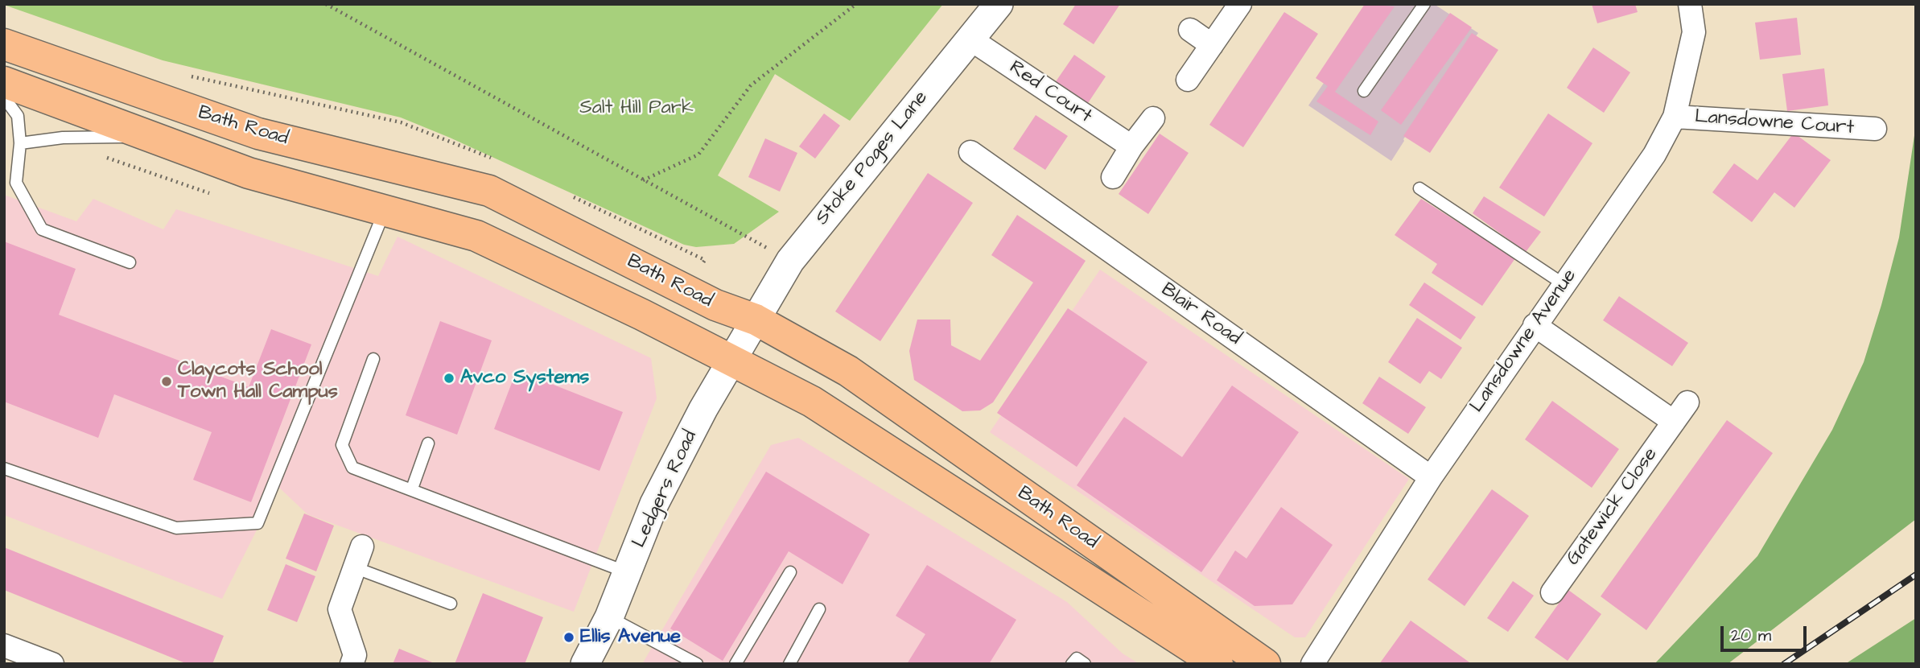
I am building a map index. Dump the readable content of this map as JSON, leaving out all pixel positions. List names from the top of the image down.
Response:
{
  "streets": {
    "main road": ["Bath Road"],
    "street": [
      "Red Court",
      "Lansdowne Court",
      "Stoke Poges Lane",
      "Blair Road",
      "Lansdowne Avenue",
      "Ledgers Road",
      "Gatewick Close"
    ]
  },
  "crossings": [
    ["Red Court", "Stoke Poges Lane"],
    ["Lansdowne Court", "Lansdowne Avenue"],
    ["Bath Road", "Stoke Poges Lane"],
    ["Bath Road", "Ledgers Road"],
    ["Stoke Poges Lane", "Ledgers Road"],
    ["Blair Road", "Lansdowne Avenue"]
  ],
  "parks": ["Salt Hill Park"],
  "places": ["Avco Systems", "Claycots School Town Hall Campus", "Ellis Avenue"],
  "scale_bar": "20 m"
}
